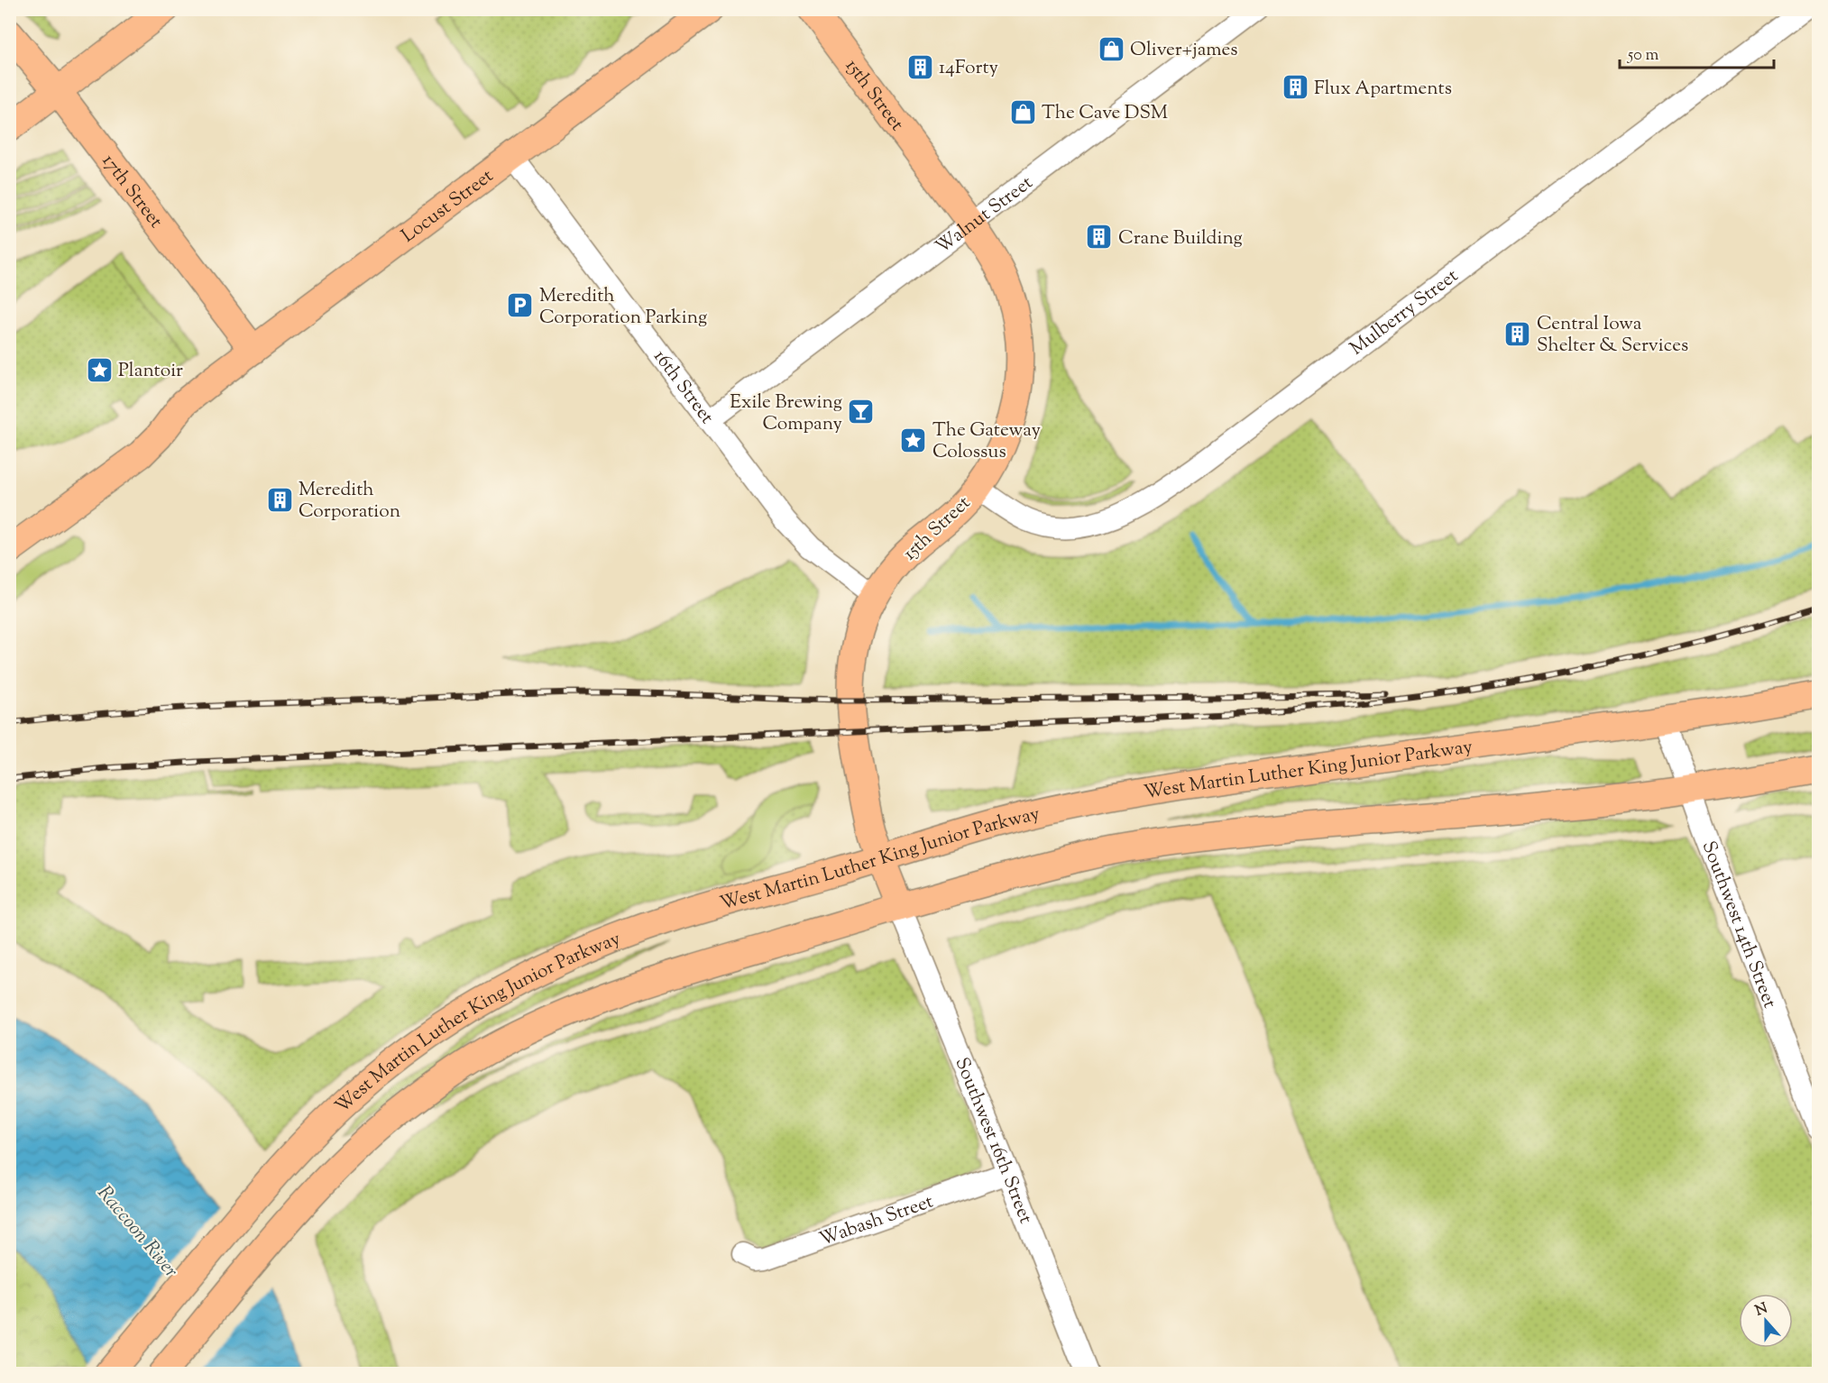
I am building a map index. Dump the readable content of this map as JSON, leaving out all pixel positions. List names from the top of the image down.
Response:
{
  "streets": {
    "main road": [
      "15th Street",
      "17th Street",
      "Locust Street",
      "West Martin Luther King Junior Parkway"
    ],
    "street": [
      "Walnut Street",
      "Mulberry Street",
      "16th Street",
      "Southwest 14th Street",
      "Southwest 16th Street",
      "Wabash Street"
    ]
  },
  "crossings": [
    ["15th Street", "Walnut Street"],
    ["15th Street", "Mulberry Street"],
    ["15th Street", "16th Street"],
    ["15th Street", "West Martin Luther King Junior Parkway"],
    ["15th Street", "Southwest 16th Street"],
    ["17th Street", "Locust Street"],
    ["Locust Street", "16th Street"],
    ["Walnut Street", "16th Street"],
    ["West Martin Luther King Junior Parkway", "Southwest 14th Street"],
    ["West Martin Luther King Junior Parkway", "Southwest 16th Street"],
    ["Southwest 16th Street", "Wabash Street"]
  ],
  "water": ["Raccoon River"],
  "places": {
    "shop": ["Oliver+james", "The Cave DSM"],
    "building": [
      "14Forty",
      "Flux Apartments",
      "Crane Building",
      "Central Iowa Shelter & Services",
      "Meredith Corporation"
    ],
    "parking": ["Meredith Corporation Parking"],
    "place": ["Plantoir", "The Gateway Colossus"],
    "bar": ["Exile Brewing Company"]
  },
  "scale_bar": "50 m",
  "north": "top"
}
